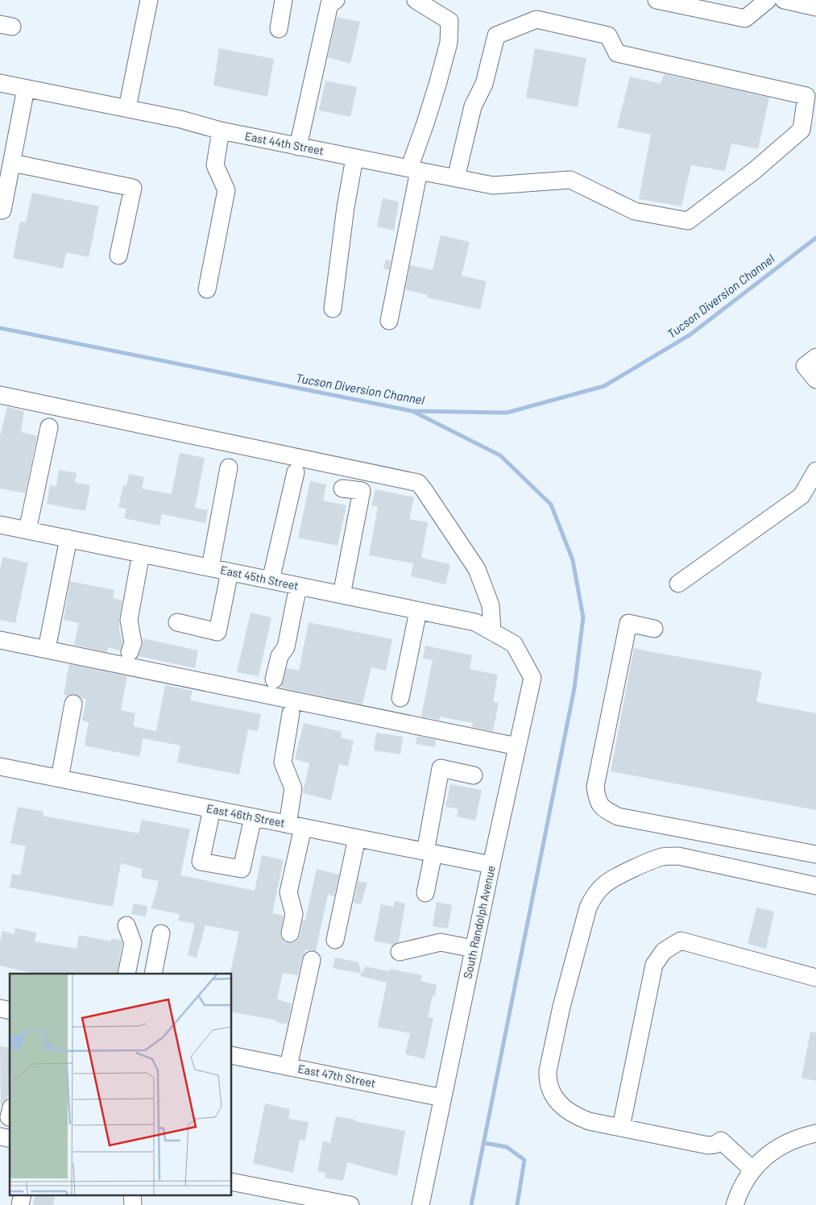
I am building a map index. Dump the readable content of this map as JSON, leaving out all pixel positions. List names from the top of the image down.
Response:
{
  "streets": {
    "street": [
      "East 44th Street",
      "East 45th Street",
      "East 46th Street",
      "South Randolph Avenue",
      "East 47th Street"
    ]
  },
  "crossings": [
    ["East 45th Street", "South Randolph Avenue"],
    ["East 46th Street", "South Randolph Avenue"],
    ["South Randolph Avenue", "East 47th Street"]
  ],
  "water": ["Tucson Diversion Channel"]
}
